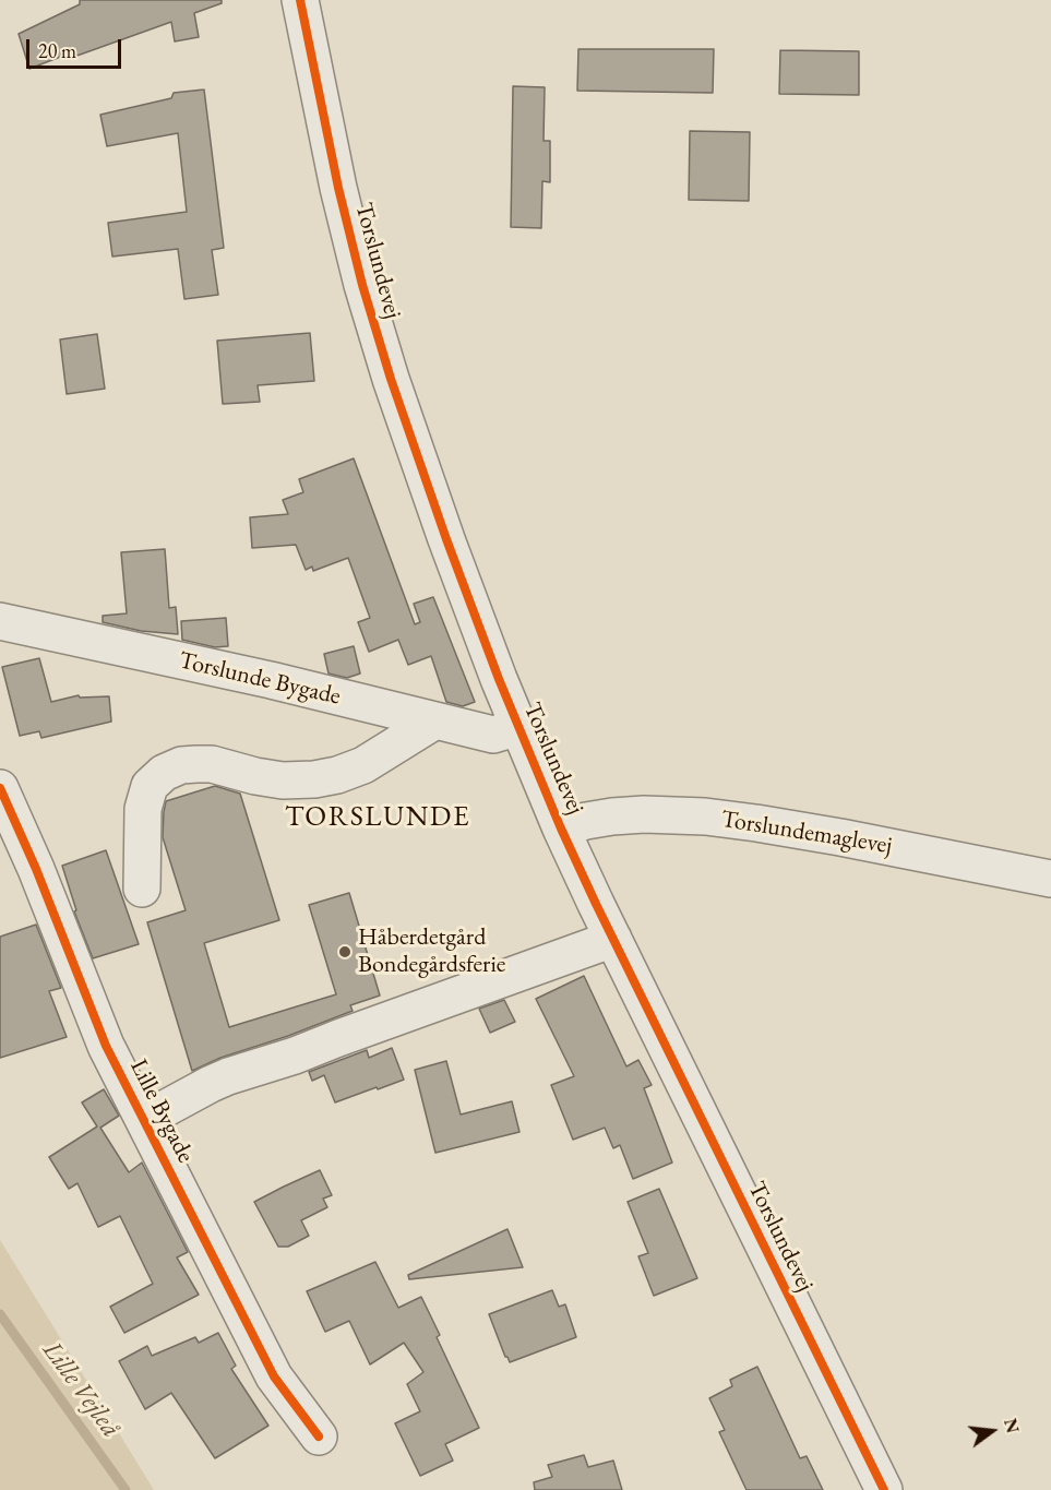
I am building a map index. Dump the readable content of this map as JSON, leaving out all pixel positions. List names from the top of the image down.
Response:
{
  "streets": {
    "street": [
      "Torslundevej",
      "Torslunde Bygade",
      "Torslundemaglevej",
      "Lille Bygade"
    ]
  },
  "crossings": [
    ["Torslundevej", "Torslunde Bygade"],
    ["Torslundevej", "Torslundemaglevej"]
  ],
  "districts": ["TORSLUNDE"],
  "water": ["Lille Vejleå"],
  "places": ["Håberdetgård Bondegårdsferie"],
  "scale_bar": "20 m",
  "north": "right"
}
